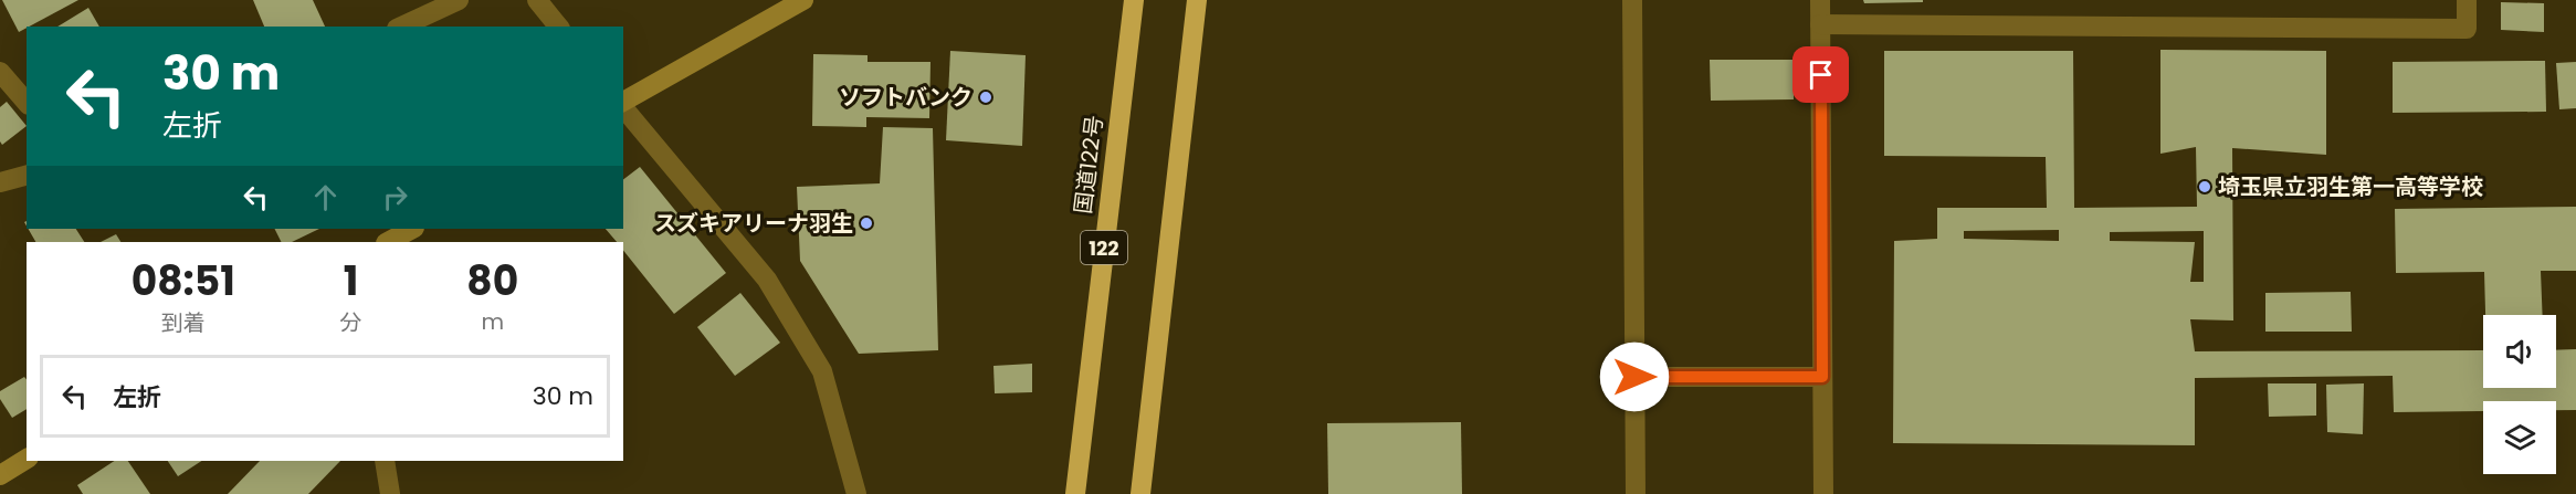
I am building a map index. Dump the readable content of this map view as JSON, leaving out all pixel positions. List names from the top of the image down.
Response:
{
  "streets": {
    "highway": ["国道122号", "122"]
  },
  "places": ["ソフトバンク", "埼玉県立羽生第一高等学校", "スズキアリーナ羽生"],
  "page": {
    "turn": ["30 m", "左折"],
    "eta": [
      "08:51",
      "到着",
      "1",
      "分",
      "80",
      "m"
    ],
    "list": [
      {
        "name": "左折",
        "value": "30 m"
      }
    ]
  }
}
